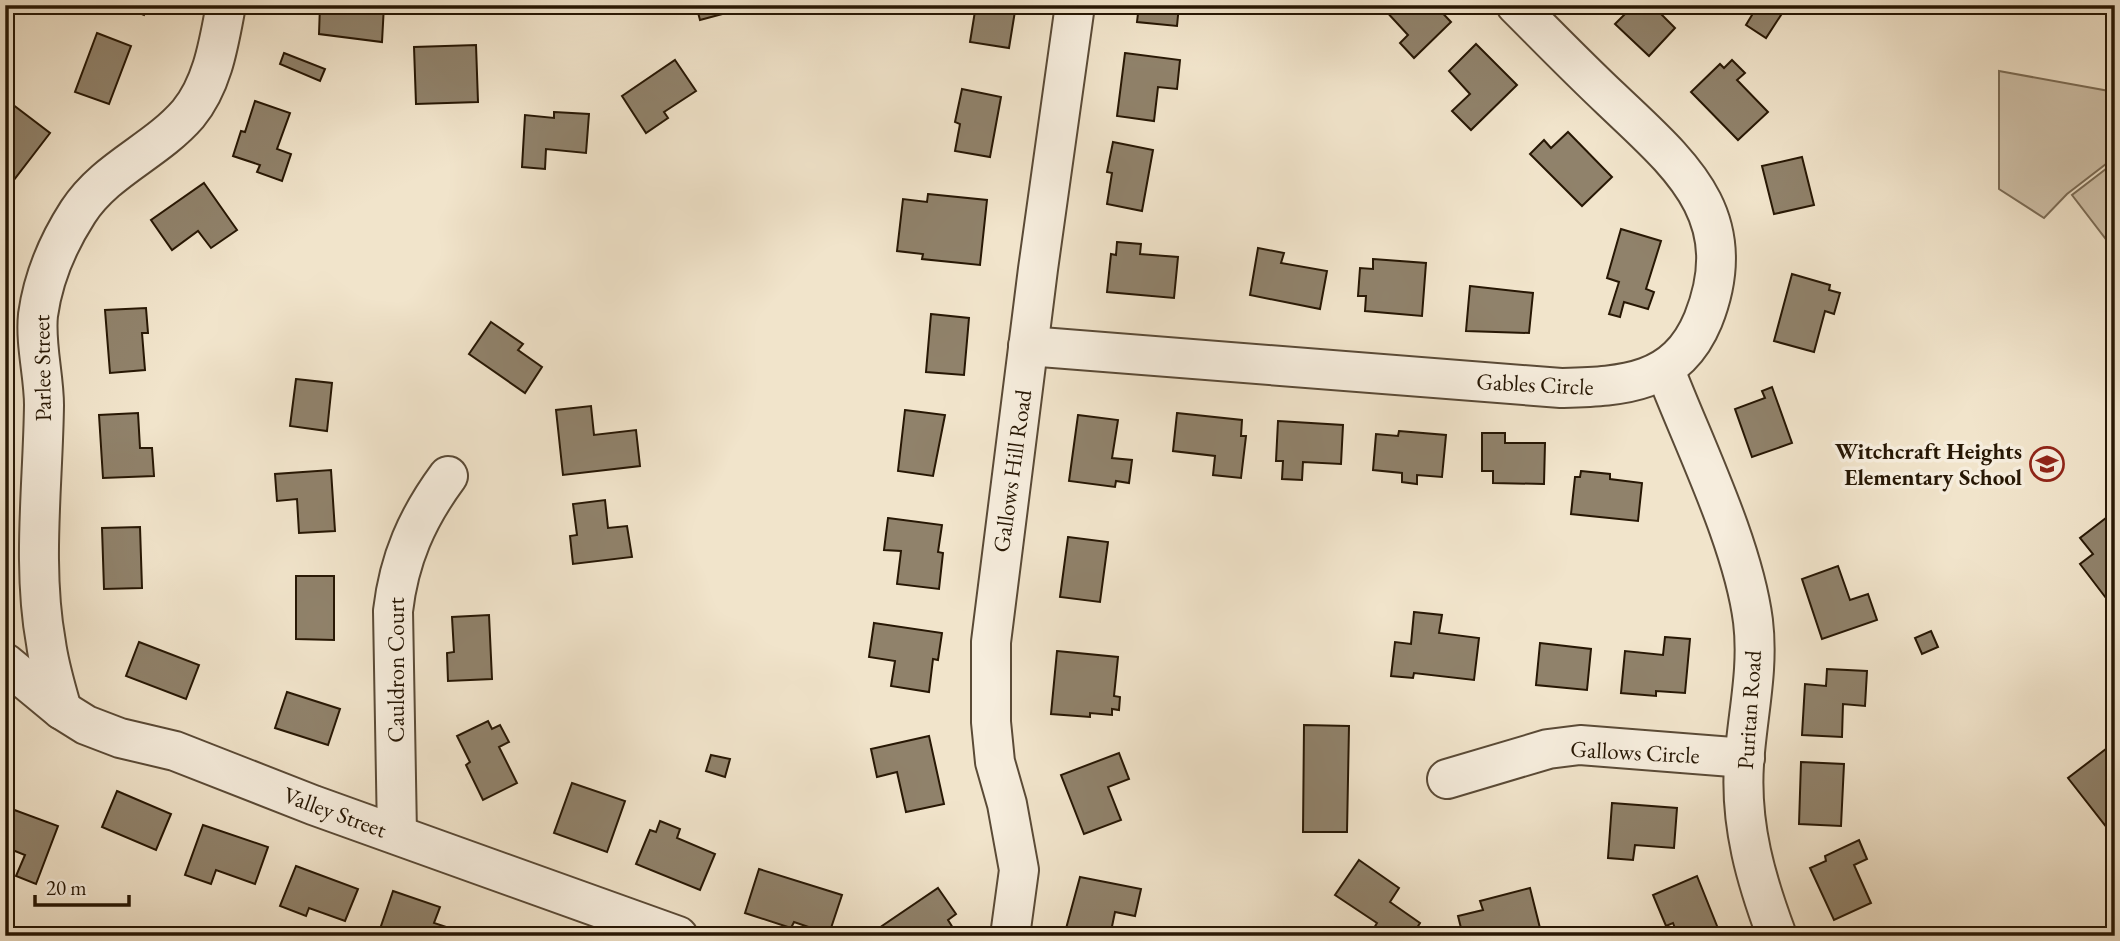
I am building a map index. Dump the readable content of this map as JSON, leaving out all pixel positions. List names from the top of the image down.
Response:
{
  "streets": {
    "street": [
      "Parlee Street",
      "Gables Circle",
      "Gallows Hill Road",
      "Cauldron Court",
      "Puritan Road",
      "Gallows Circle",
      "Valley Street"
    ]
  },
  "crossings": [
    ["Parlee Street", "Valley Street"],
    ["Gables Circle", "Gallows Hill Road"],
    ["Gables Circle", "Puritan Road"],
    ["Cauldron Court", "Valley Street"],
    ["Puritan Road", "Gallows Circle"]
  ],
  "places": {
    "school or university": ["Witchcraft Heights Elementary School"]
  },
  "scale_bar": "20 m"
}
